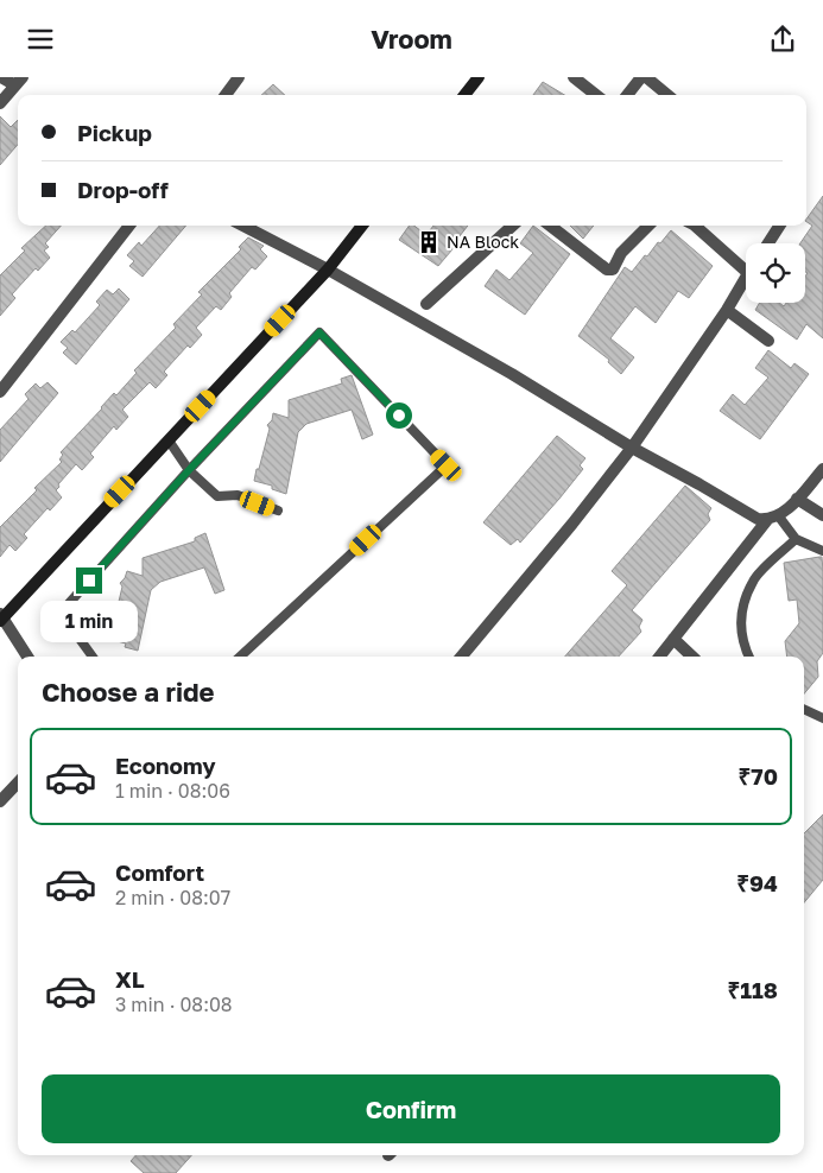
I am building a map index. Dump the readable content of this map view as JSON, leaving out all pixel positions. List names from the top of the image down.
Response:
{
  "places": {
    "building": ["NA Block"]
  },
  "page": {
    "header": "Vroom",
    "banner": ["Pickup", "Drop-off"],
    "bubble": "1 min",
    "heading": "Choose a ride",
    "list": [
      {
        "name": "Economy",
        "note": "1 min · 08:06",
        "value": "₹70"
      },
      {
        "name": "Comfort",
        "note": "2 min · 08:07",
        "value": "₹94"
      },
      {
        "name": "XL",
        "note": "3 min · 08:08",
        "value": "₹118"
      }
    ],
    "buttons": "Confirm"
  }
}
